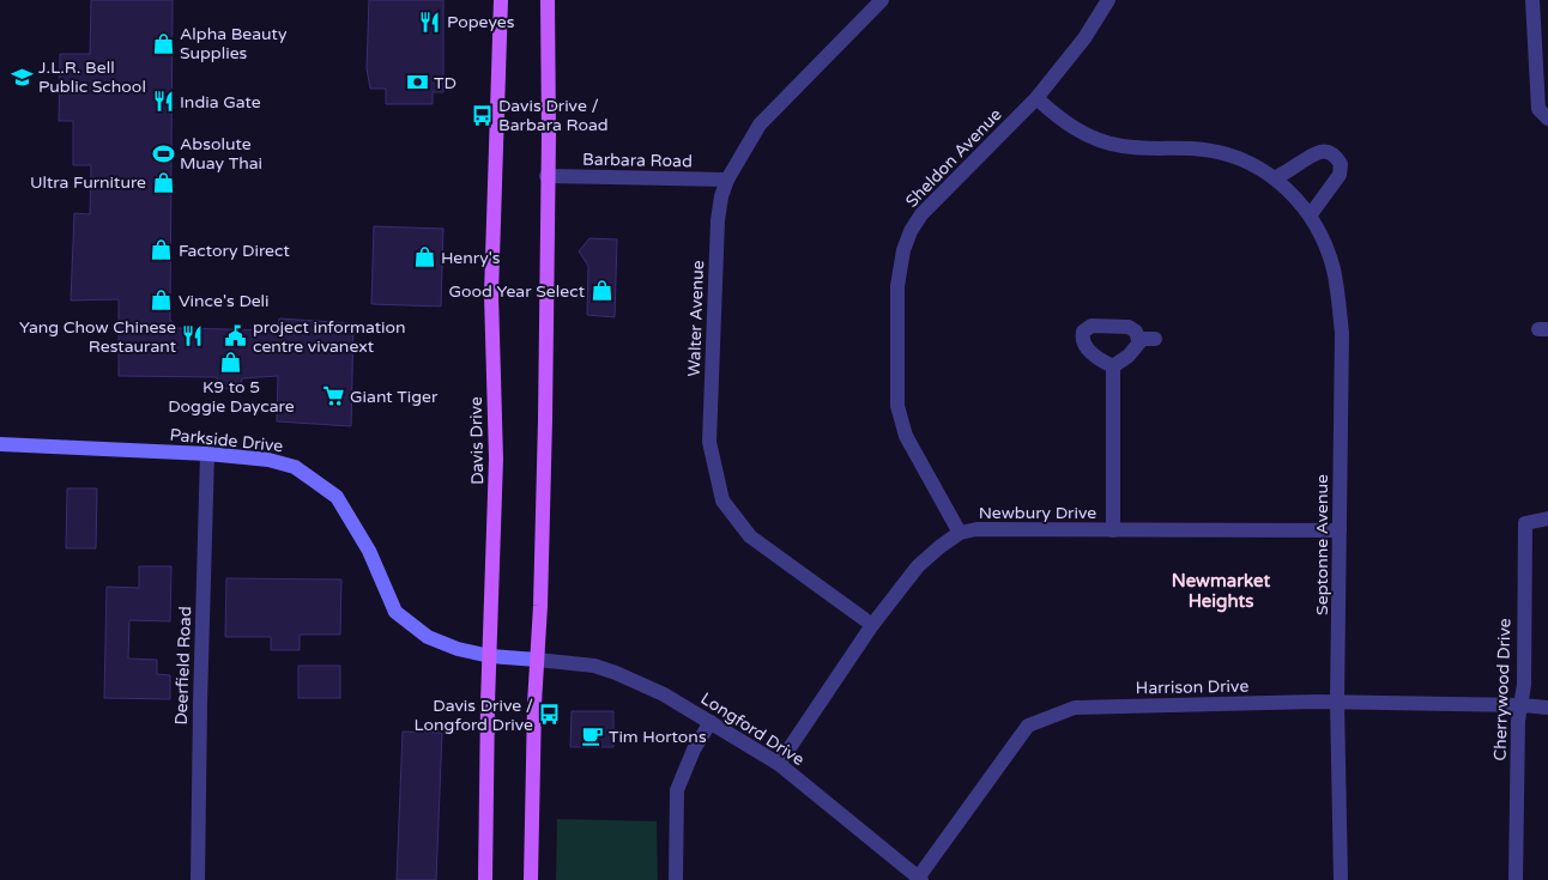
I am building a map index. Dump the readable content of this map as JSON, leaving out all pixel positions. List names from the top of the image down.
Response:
{
  "streets": {
    "main road": ["Parkside Drive", "Davis Drive"],
    "street": [
      "Sheldon Avenue",
      "Barbara Road",
      "Walter Avenue",
      "Newbury Drive",
      "Septonne Avenue",
      "Deerfield Road",
      "Harrison Drive",
      "Cherrywood Drive",
      "Longford Drive"
    ]
  },
  "crossings": [
    ["Sheldon Avenue", "Newbury Drive"],
    ["Sheldon Avenue", "Septonne Avenue"],
    ["Barbara Road", "Walter Avenue"],
    ["Walter Avenue", "Newbury Drive"],
    ["Parkside Drive", "Davis Drive"],
    ["Parkside Drive", "Deerfield Road"],
    ["Parkside Drive", "Longford Drive"],
    ["Newbury Drive", "Septonne Avenue"],
    ["Newbury Drive", "Longford Drive"],
    ["Septonne Avenue", "Harrison Drive"],
    ["Harrison Drive", "Cherrywood Drive"],
    ["Harrison Drive", "Longford Drive"]
  ],
  "districts": ["Newmarket Heights"],
  "places": {
    "restaurant": ["Popeyes", "India Gate", "Yang Chow Chinese Restaurant"],
    "shop": [
      "Alpha Beauty Supplies",
      "Ultra Furniture",
      "Factory Direct",
      "Henry's",
      "Good Year Select",
      "Vince's Deli",
      "K9 to 5 Doggie Daycare"
    ],
    "school or university": ["J.L.R. Bell Public School"],
    "bank": ["TD"],
    "bus stop": ["Davis Drive / Barbara Road", "Davis Drive / Longford Drive"],
    "sports": ["Absolute Muay Thai"],
    "public building": ["project information centre vivanext"],
    "supermarket": ["Giant Tiger"],
    "cafe": ["Tim Hortons"]
  }
}
